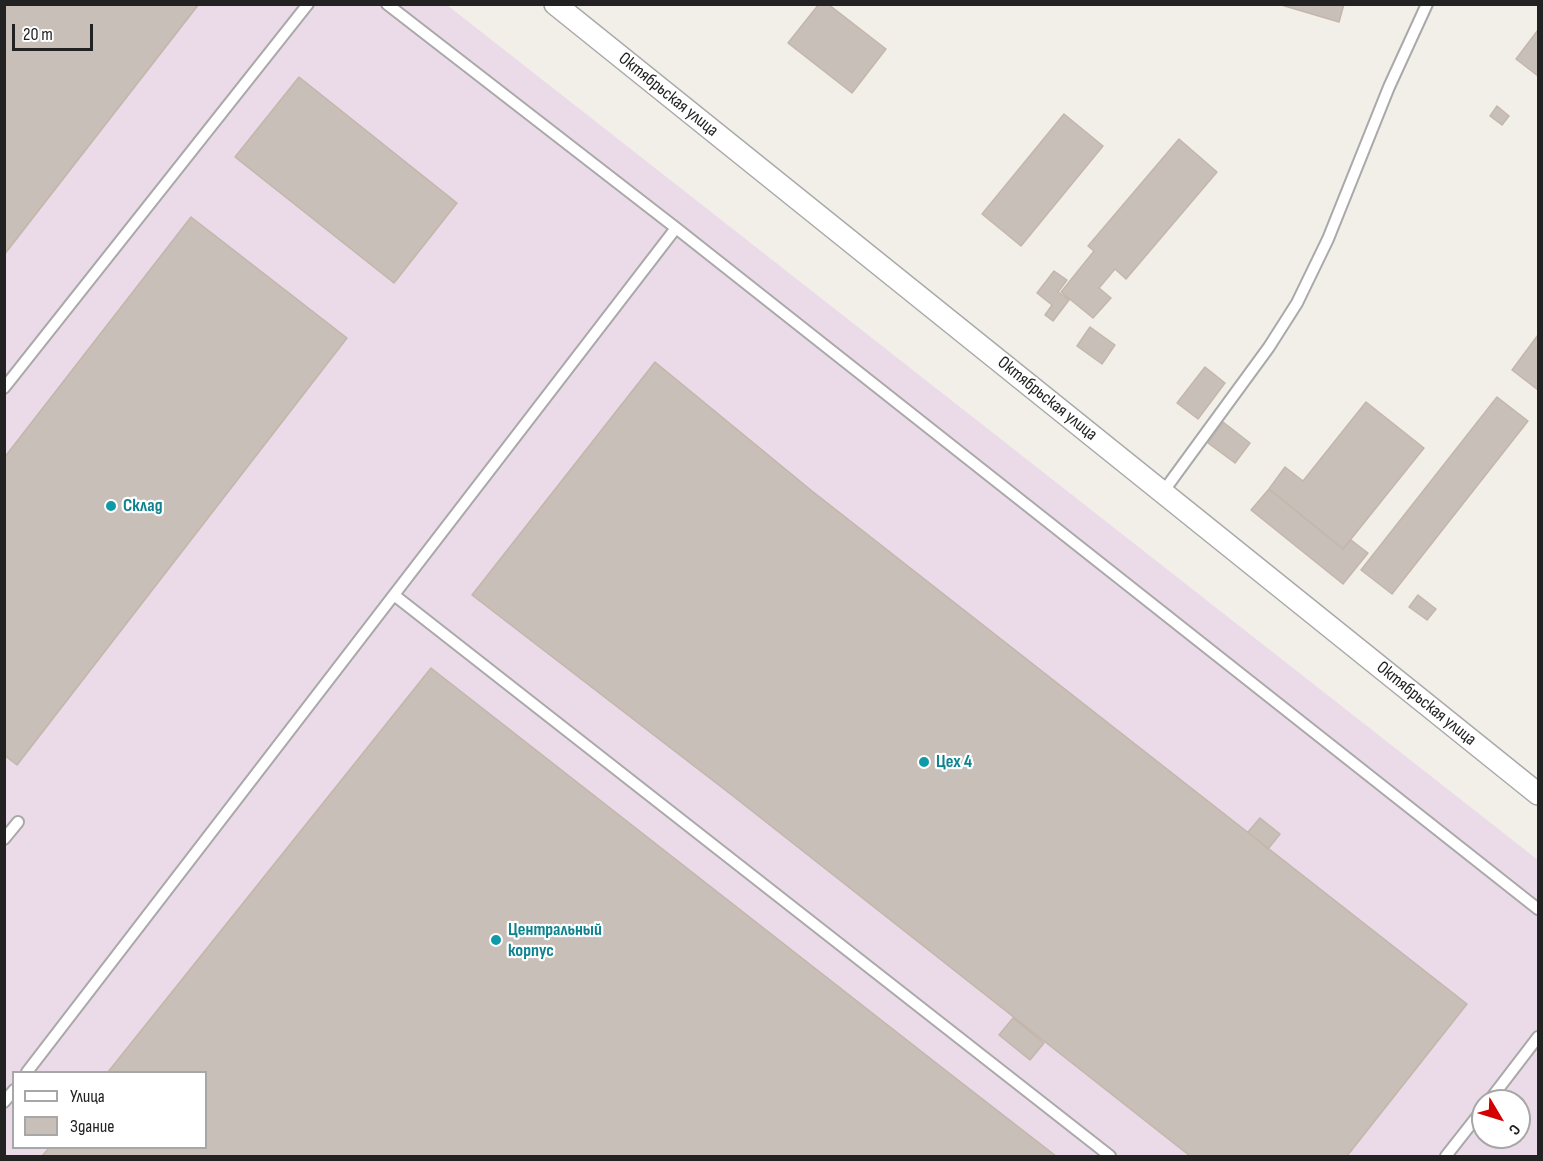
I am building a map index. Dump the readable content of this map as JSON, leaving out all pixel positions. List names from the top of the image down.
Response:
{
  "streets": {
    "street": ["Октябрьская улица"]
  },
  "places": ["Склад", "Цех 4", "Центральный корпус"],
  "legend": ["Улица", "Здание"],
  "scale_bar": "20 m",
  "north": "bottom right"
}
